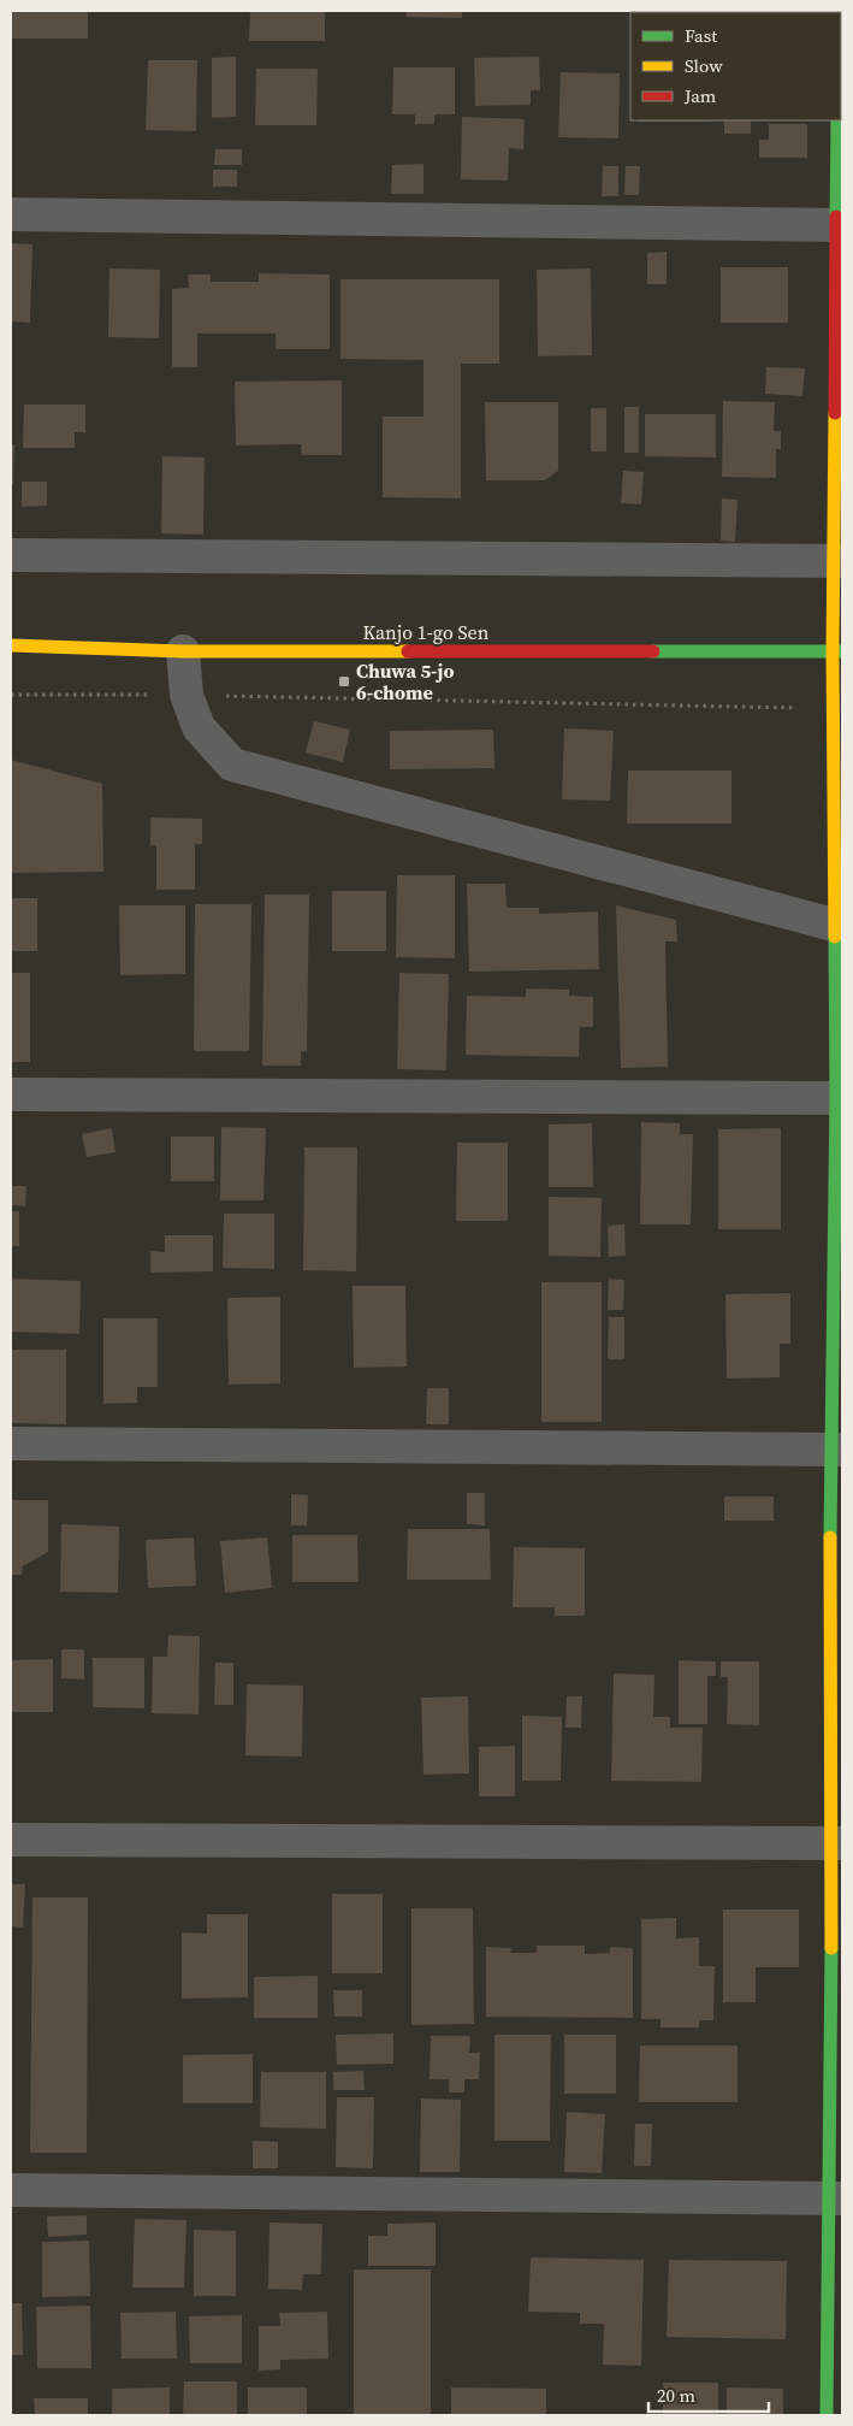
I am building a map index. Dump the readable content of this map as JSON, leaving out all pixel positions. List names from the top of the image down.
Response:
{
  "streets": {
    "street": ["Kanjo 1-go Sen"]
  },
  "places": {
    "transit": ["Chuwa 5-jo 6-chome"]
  },
  "legend": ["Fast", "Slow", "Jam"],
  "scale_bar": "20 m"
}
